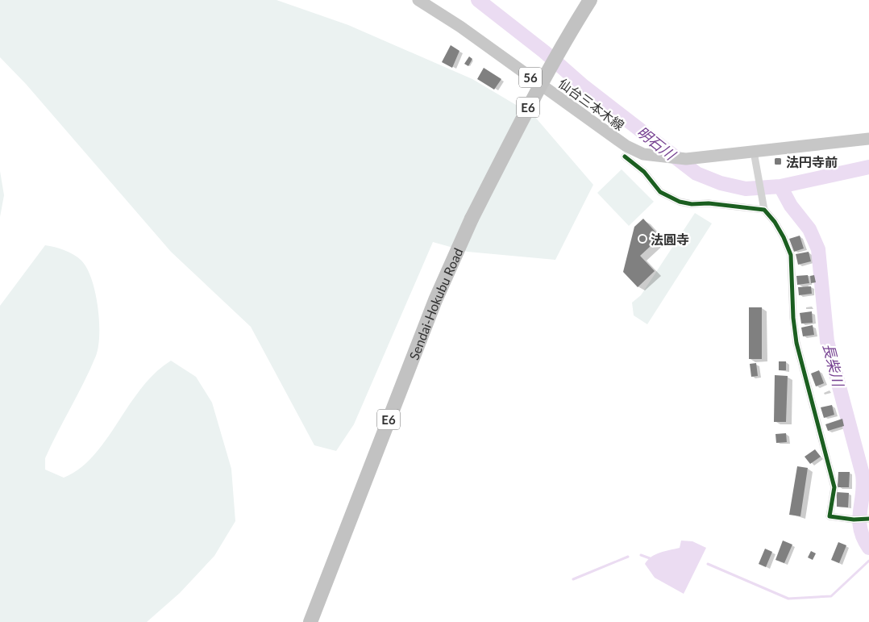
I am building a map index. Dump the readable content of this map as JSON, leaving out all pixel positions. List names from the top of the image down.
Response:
{
  "streets": {
    "highway": ["E6", "Sendai-Hokubu Road"],
    "main road": ["56", "仙台三本木線"]
  },
  "water": ["明石川", "長柴川"],
  "places": {
    "transit": ["法円寺前"],
    "other": ["法圓寺"]
  }
}
